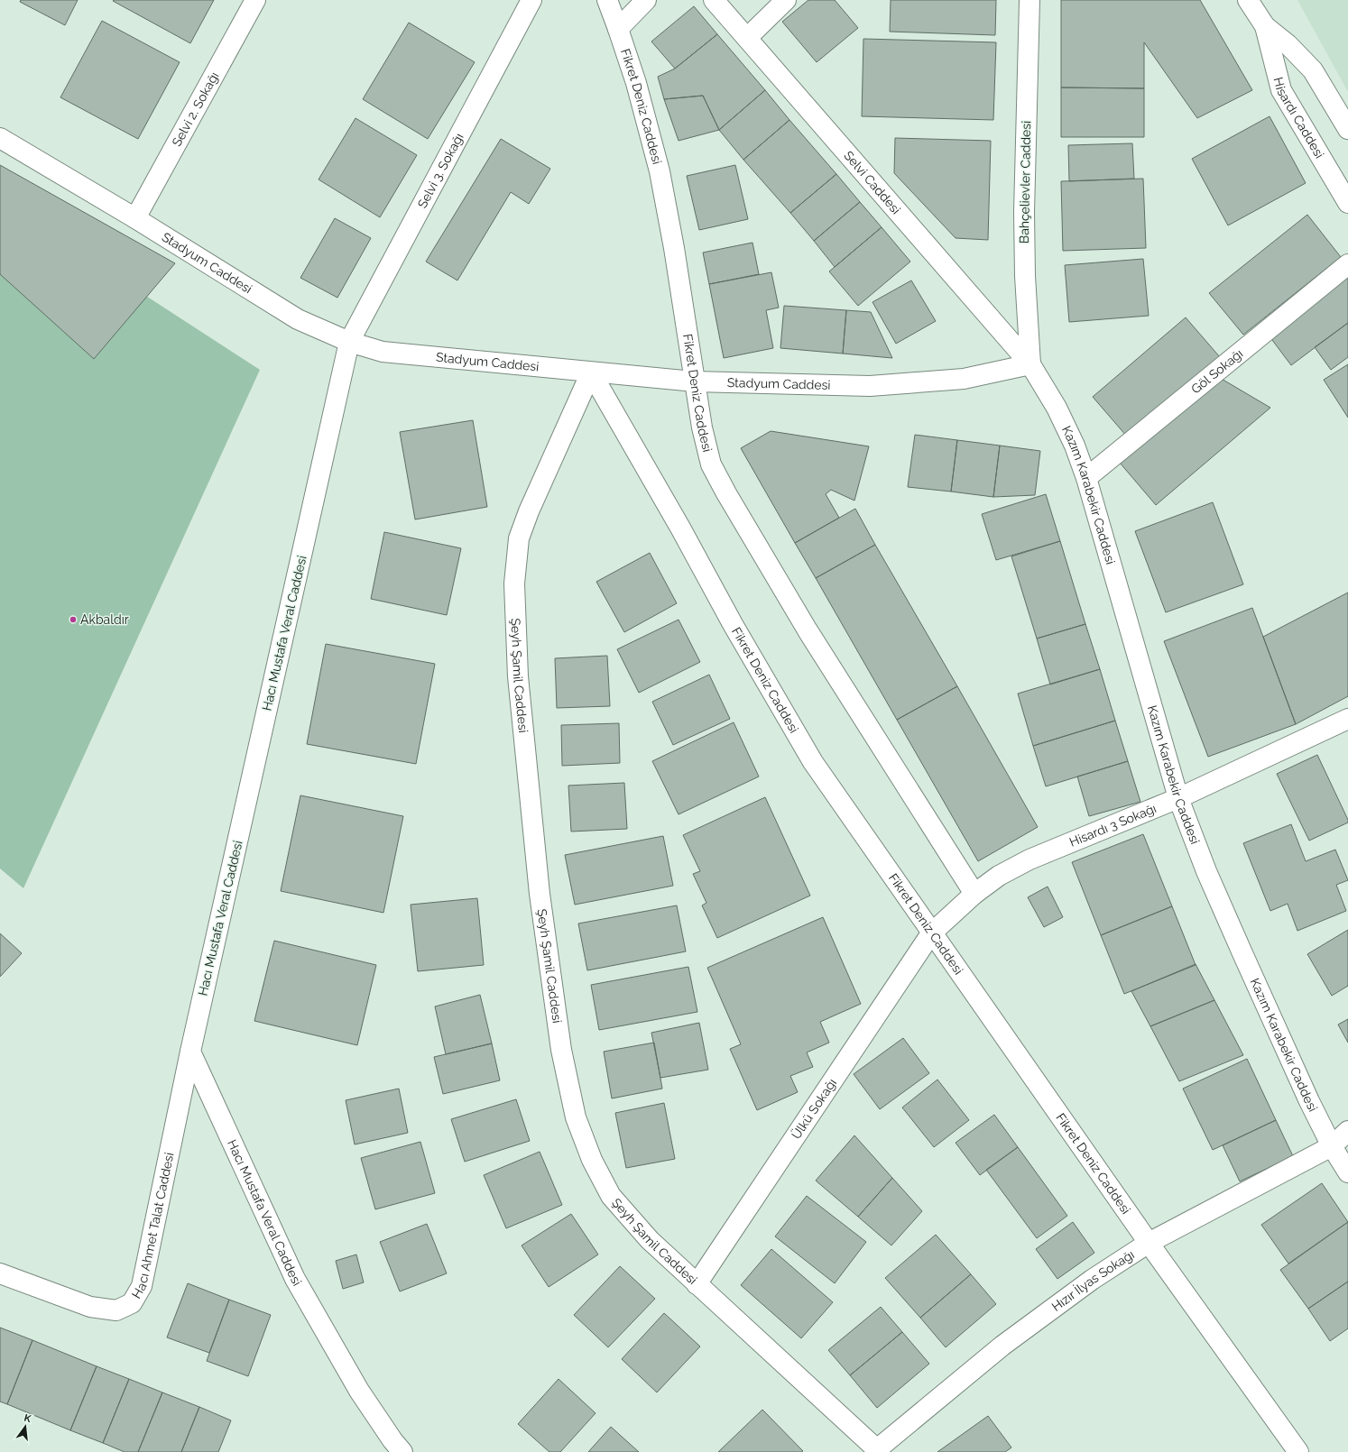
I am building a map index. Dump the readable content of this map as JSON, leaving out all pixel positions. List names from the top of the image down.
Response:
{
  "streets": {
    "street": [
      "Fikret Deniz Caddesi",
      "Selvi 2. Sokağı",
      "Hisardı Caddesi",
      "Selvi 3. Sokağı",
      "Selvi Caddesi",
      "Bahçelievler Caddesi",
      "Stadyum Caddesi",
      "Göl Sokağı",
      "Kazım Karabekir Caddesi",
      "Hacı Mustafa Veral Caddesi",
      "Şeyh Şamil Caddesi",
      "Hisardı 3 Sokağı",
      "Ülkü Sokağı",
      "Hacı Ahmet Talat Caddesi",
      "Hızır İlyas Sokağı"
    ]
  },
  "crossings": [
    ["Fikret Deniz Caddesi", "Stadyum Caddesi"],
    ["Fikret Deniz Caddesi", "Şeyh Şamil Caddesi"],
    ["Fikret Deniz Caddesi", "Hisardı 3 Sokağı"],
    ["Fikret Deniz Caddesi", "Ülkü Sokağı"],
    ["Fikret Deniz Caddesi", "Hızır İlyas Sokağı"],
    ["Selvi 2. Sokağı", "Stadyum Caddesi"],
    ["Selvi 3. Sokağı", "Stadyum Caddesi"],
    ["Selvi 3. Sokağı", "Hacı Mustafa Veral Caddesi"],
    ["Selvi Caddesi", "Bahçelievler Caddesi"],
    ["Selvi Caddesi", "Stadyum Caddesi"],
    ["Selvi Caddesi", "Kazım Karabekir Caddesi"],
    ["Bahçelievler Caddesi", "Stadyum Caddesi"],
    ["Bahçelievler Caddesi", "Kazım Karabekir Caddesi"],
    ["Stadyum Caddesi", "Kazım Karabekir Caddesi"],
    ["Stadyum Caddesi", "Hacı Mustafa Veral Caddesi"],
    ["Stadyum Caddesi", "Şeyh Şamil Caddesi"],
    ["Göl Sokağı", "Kazım Karabekir Caddesi"],
    ["Kazım Karabekir Caddesi", "Hisardı 3 Sokağı"],
    ["Kazım Karabekir Caddesi", "Hızır İlyas Sokağı"],
    ["Hacı Mustafa Veral Caddesi", "Hacı Ahmet Talat Caddesi"],
    ["Şeyh Şamil Caddesi", "Ülkü Sokağı"],
    ["Şeyh Şamil Caddesi", "Hızır İlyas Sokağı"],
    ["Hisardı 3 Sokağı", "Ülkü Sokağı"]
  ],
  "places": ["Akbaldır"],
  "north": "top"
}
